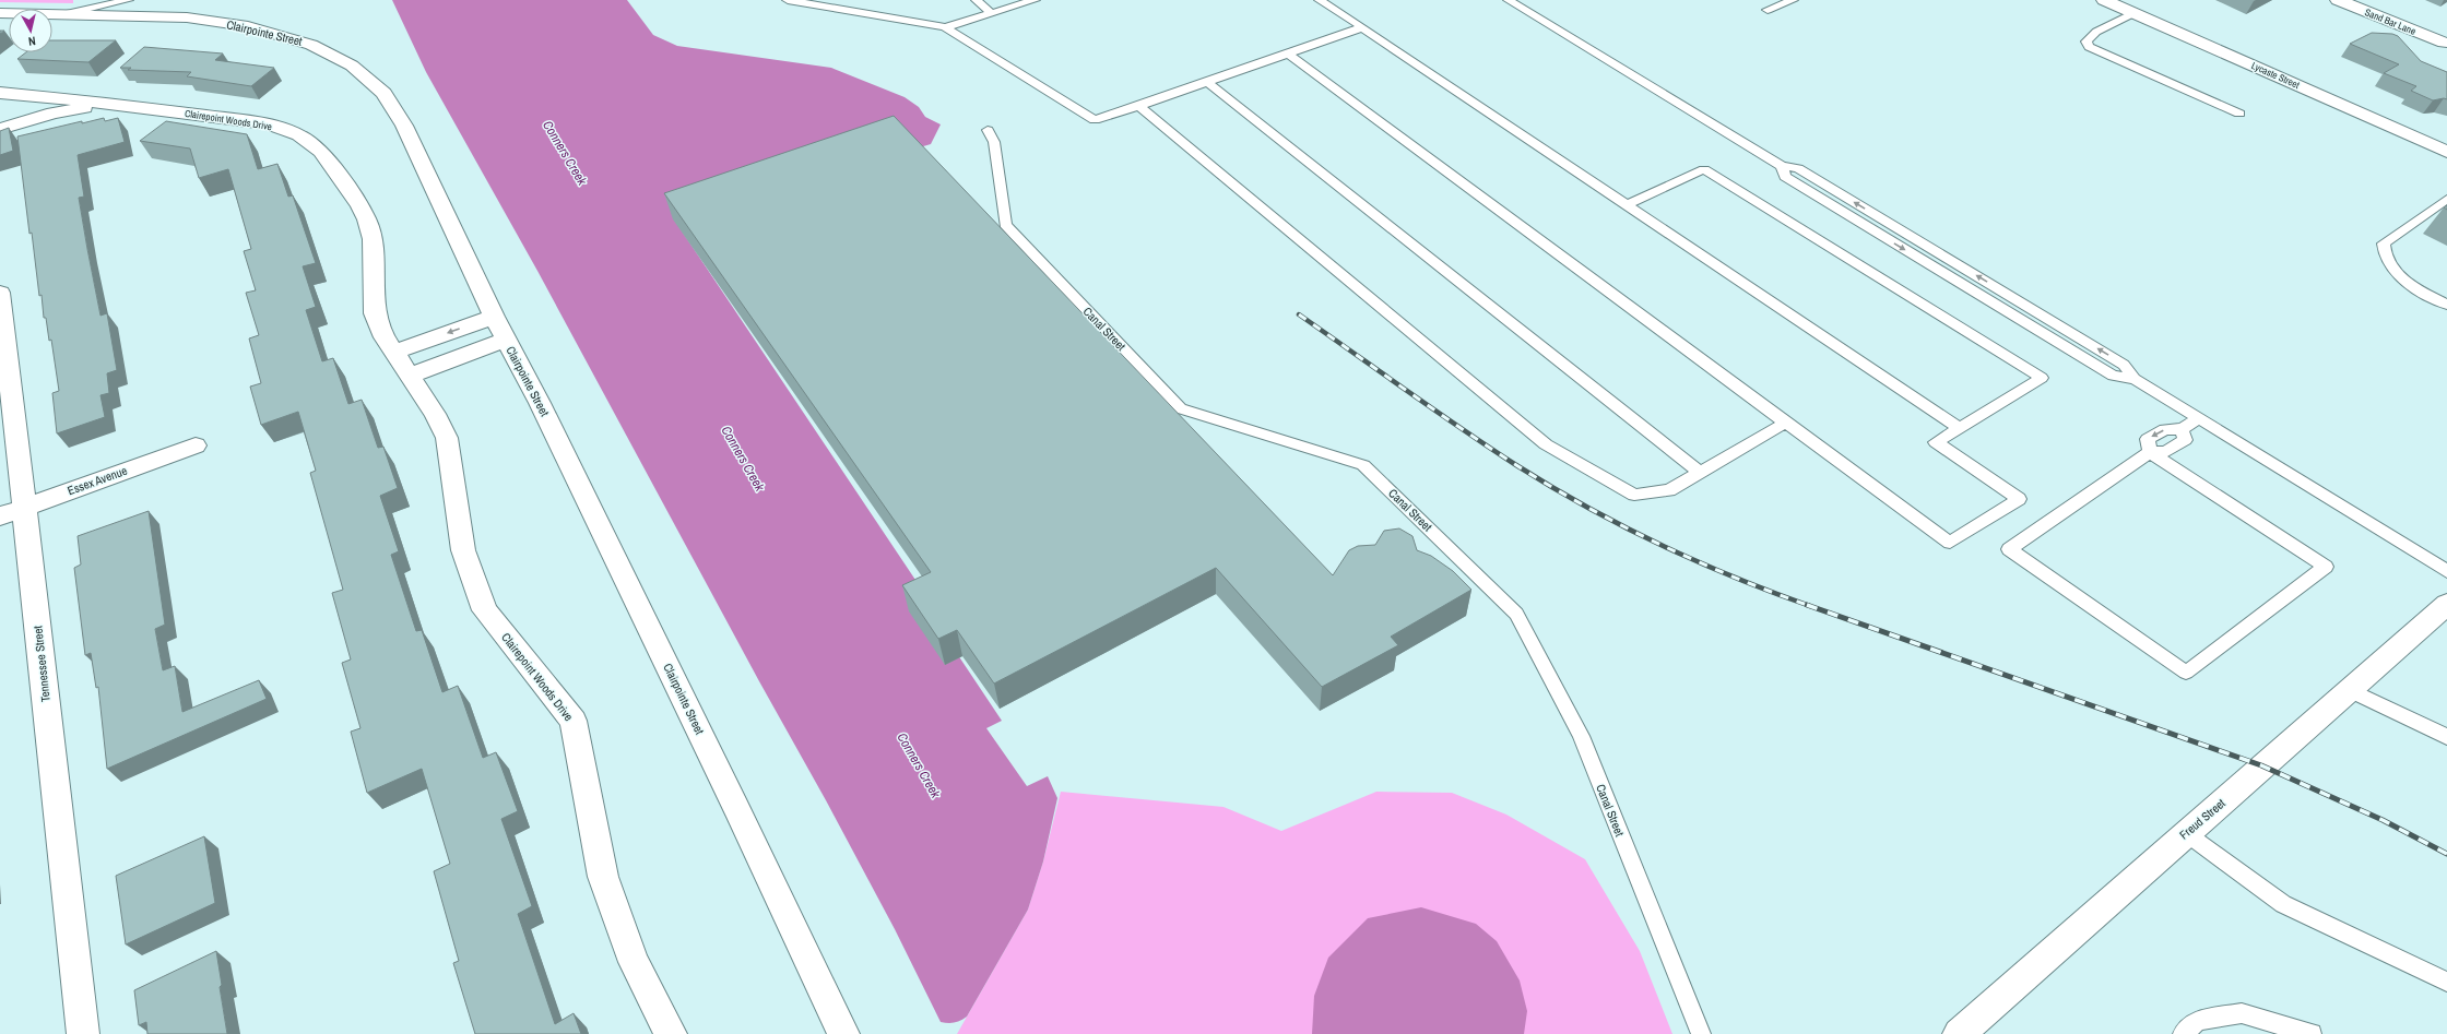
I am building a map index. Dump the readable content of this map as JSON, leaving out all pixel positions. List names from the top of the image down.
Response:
{
  "streets": {
    "street": [
      "Sand Bar Lane",
      "Clairpointe Street",
      "Lycaste Street",
      "Clairepoint Woods Drive",
      "Essex Avenue",
      "Tennessee Street",
      "Freud Street"
    ],
    "lane": ["Canal Street"]
  },
  "crossings": [
    ["Essex Avenue", "Tennessee Street"]
  ],
  "water": ["Conners Creek"],
  "north": "bottom"
}
